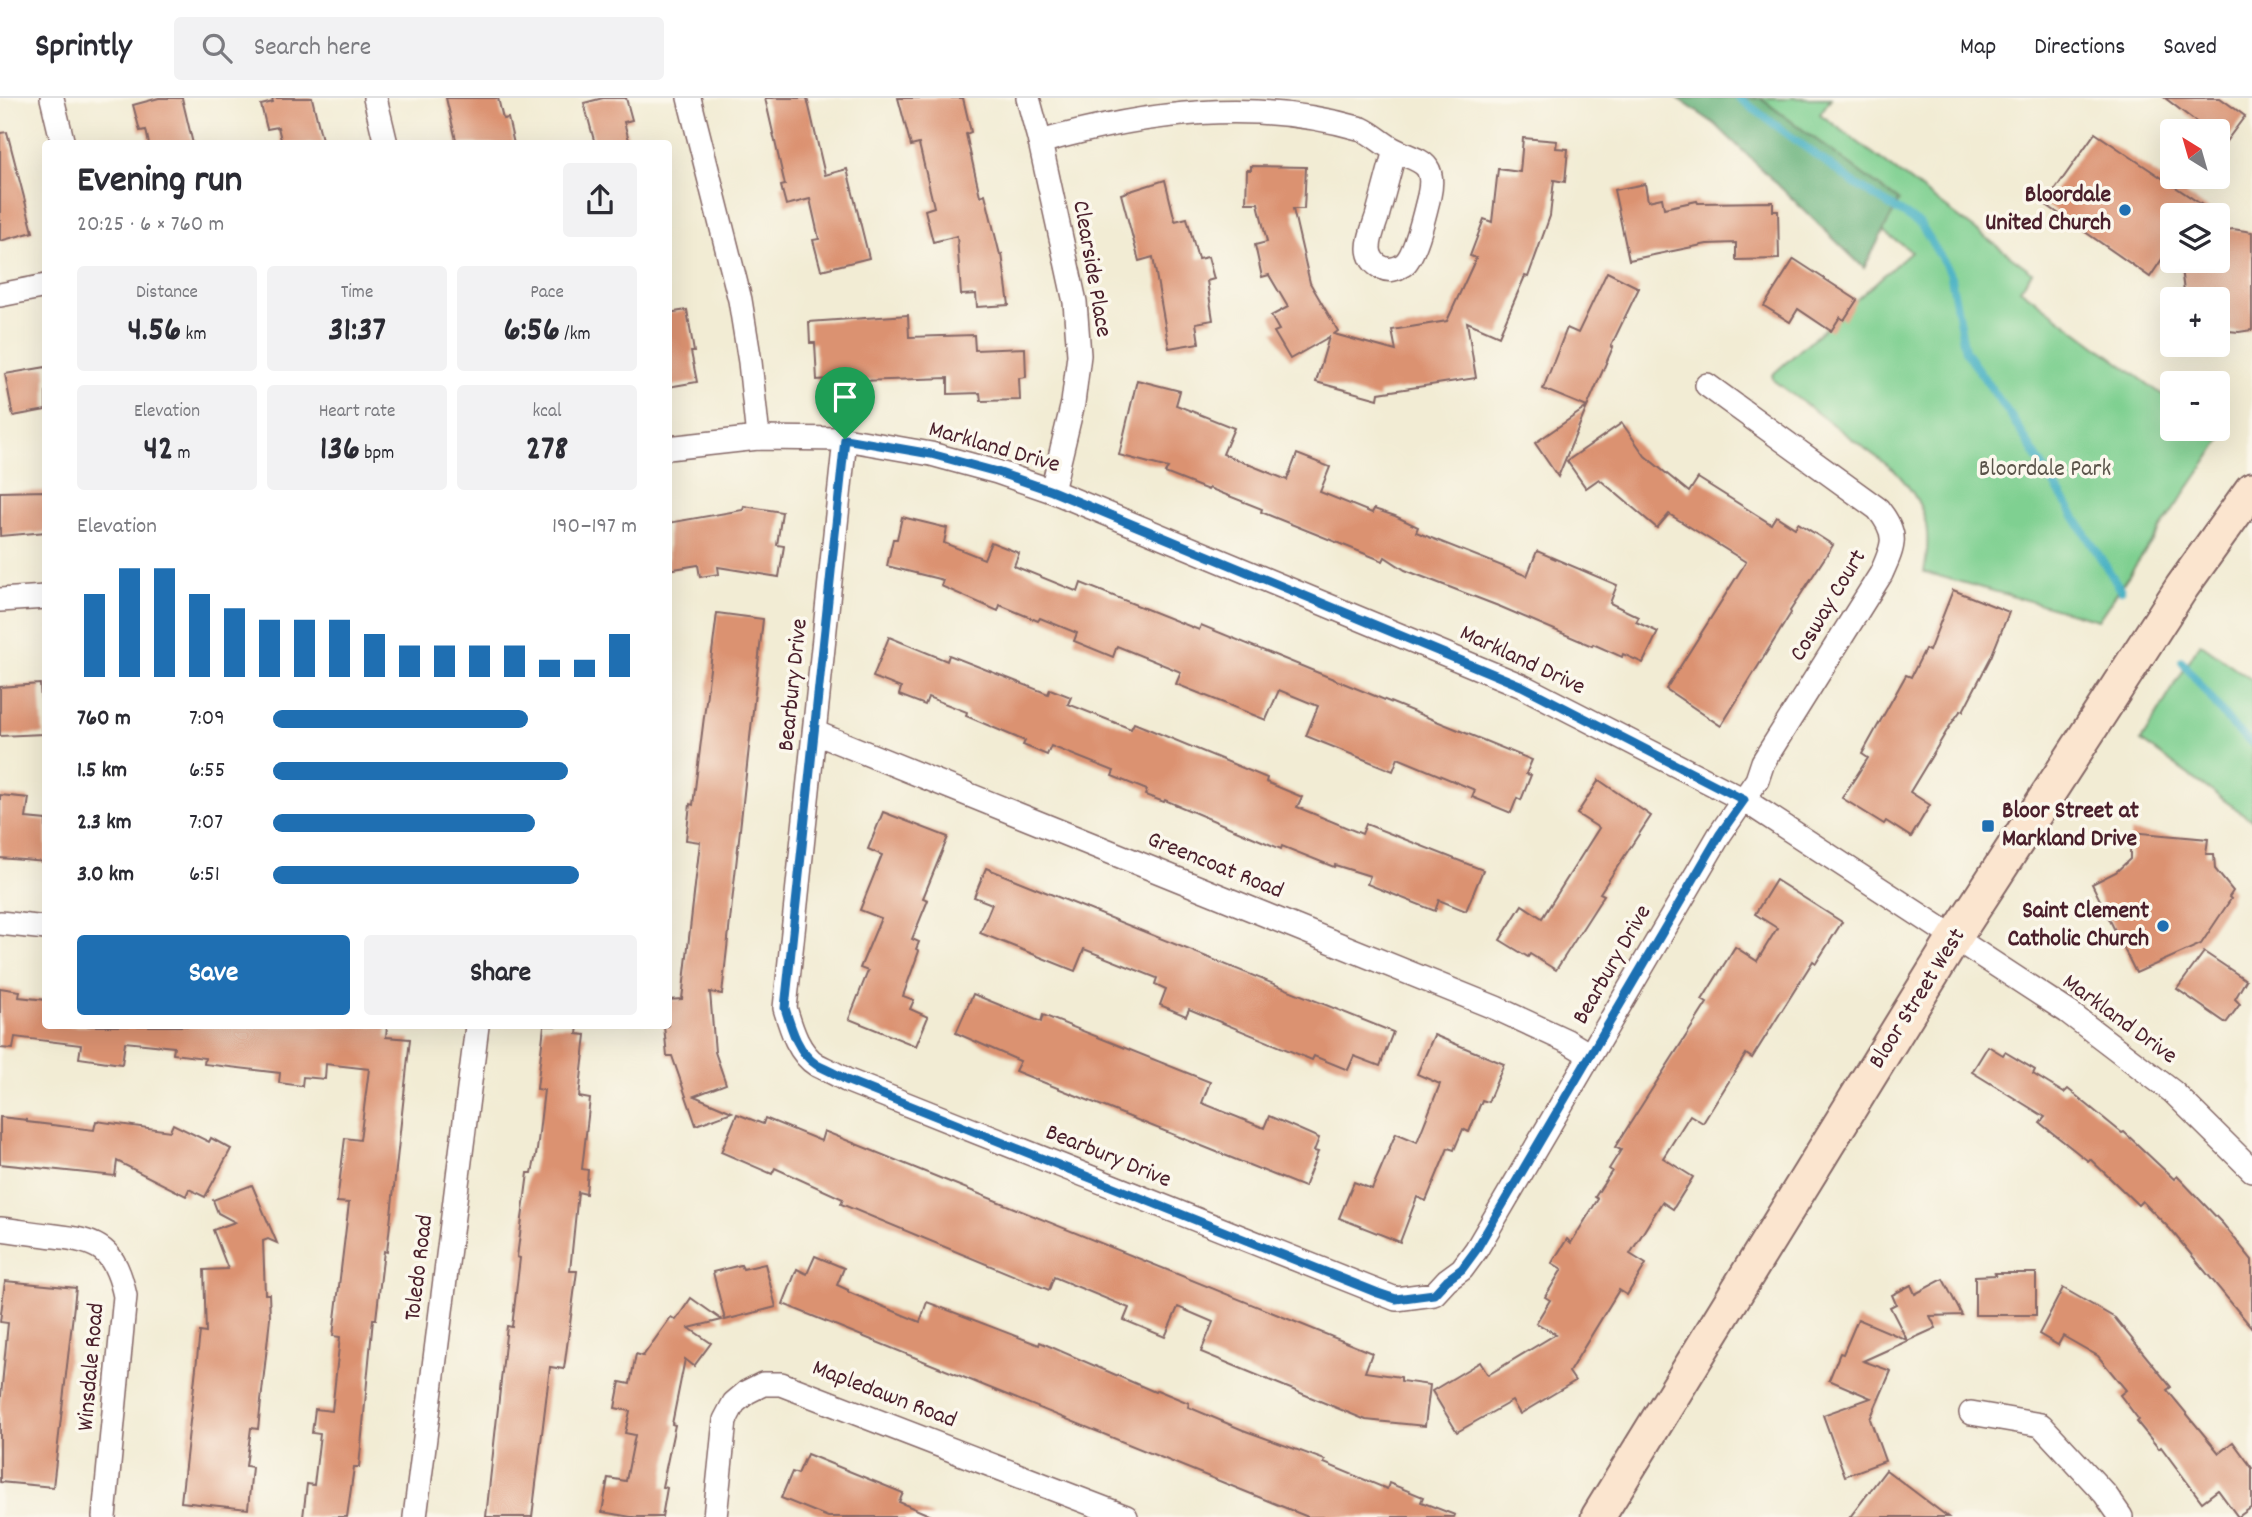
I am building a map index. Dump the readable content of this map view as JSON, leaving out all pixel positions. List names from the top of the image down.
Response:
{
  "streets": {
    "main road": ["Bloor Street West"],
    "street": [
      "Clearside Place",
      "Markland Drive",
      "Cosway Court",
      "Bearbury Drive",
      "Greencoat Road",
      "Toledo Road",
      "Winsdale Road",
      "Mapledawn Road"
    ]
  },
  "crossings": [
    ["Clearside Place", "Markland Drive"],
    ["Markland Drive", "Cosway Court"],
    ["Markland Drive", "Bearbury Drive"],
    ["Markland Drive", "Bloor Street West"],
    ["Cosway Court", "Bearbury Drive"],
    ["Bearbury Drive", "Greencoat Road"]
  ],
  "parks": ["Bloordale Park"],
  "places": {
    "other": ["Bloordale United Church", "Saint Clement Catholic Church"],
    "transit": ["Bloor Street at Markland Drive"]
  },
  "north": "top left",
  "page": {
    "header": "Sprintly",
    "search": "Search here",
    "nav": ["Map", "Directions", "Saved"],
    "map_buttons": ["+", "−"],
    "heading": ["Evening run", "20:25 · 6 × 760 m"],
    "stats": [
      ["Distance", "4.56 km"],
      ["Time", "31:37"],
      ["Pace", "6:56 /km"],
      ["Elevation", "42 m"],
      ["Heart rate", "136 bpm"],
      ["kcal", "278"]
    ],
    "chart": ["Elevation", "190–197 m"],
    "list": [
      {
        "name": "760 m",
        "note": "7:09"
      },
      {
        "name": "1.5 km",
        "note": "6:55"
      },
      {
        "name": "2.3 km",
        "note": "7:07"
      },
      {
        "name": "3.0 km",
        "note": "6:51"
      }
    ],
    "buttons": ["Save", "Share"]
  }
}
